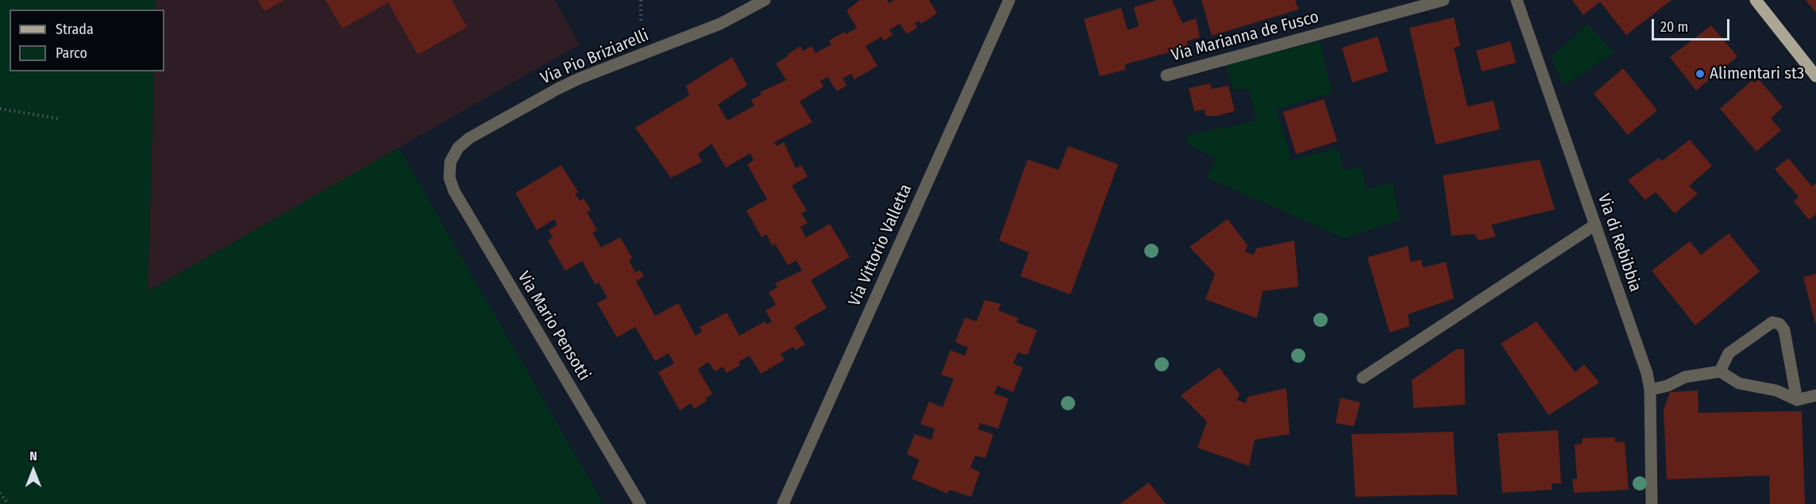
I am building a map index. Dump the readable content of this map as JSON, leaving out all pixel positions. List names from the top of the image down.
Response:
{
  "streets": {
    "street": [
      "Via Marianna de Fusco",
      "Via Pio Briziarelli",
      "Via di Rebibbia",
      "Via Vittorio Valletta",
      "Via Mario Pensotti"
    ]
  },
  "crossings": [
    ["Via Pio Briziarelli", "Via Mario Pensotti"]
  ],
  "places": ["Alimentari st3"],
  "legend": ["Strada", "Parco"],
  "scale_bar": "20 m",
  "north": "top"
}
